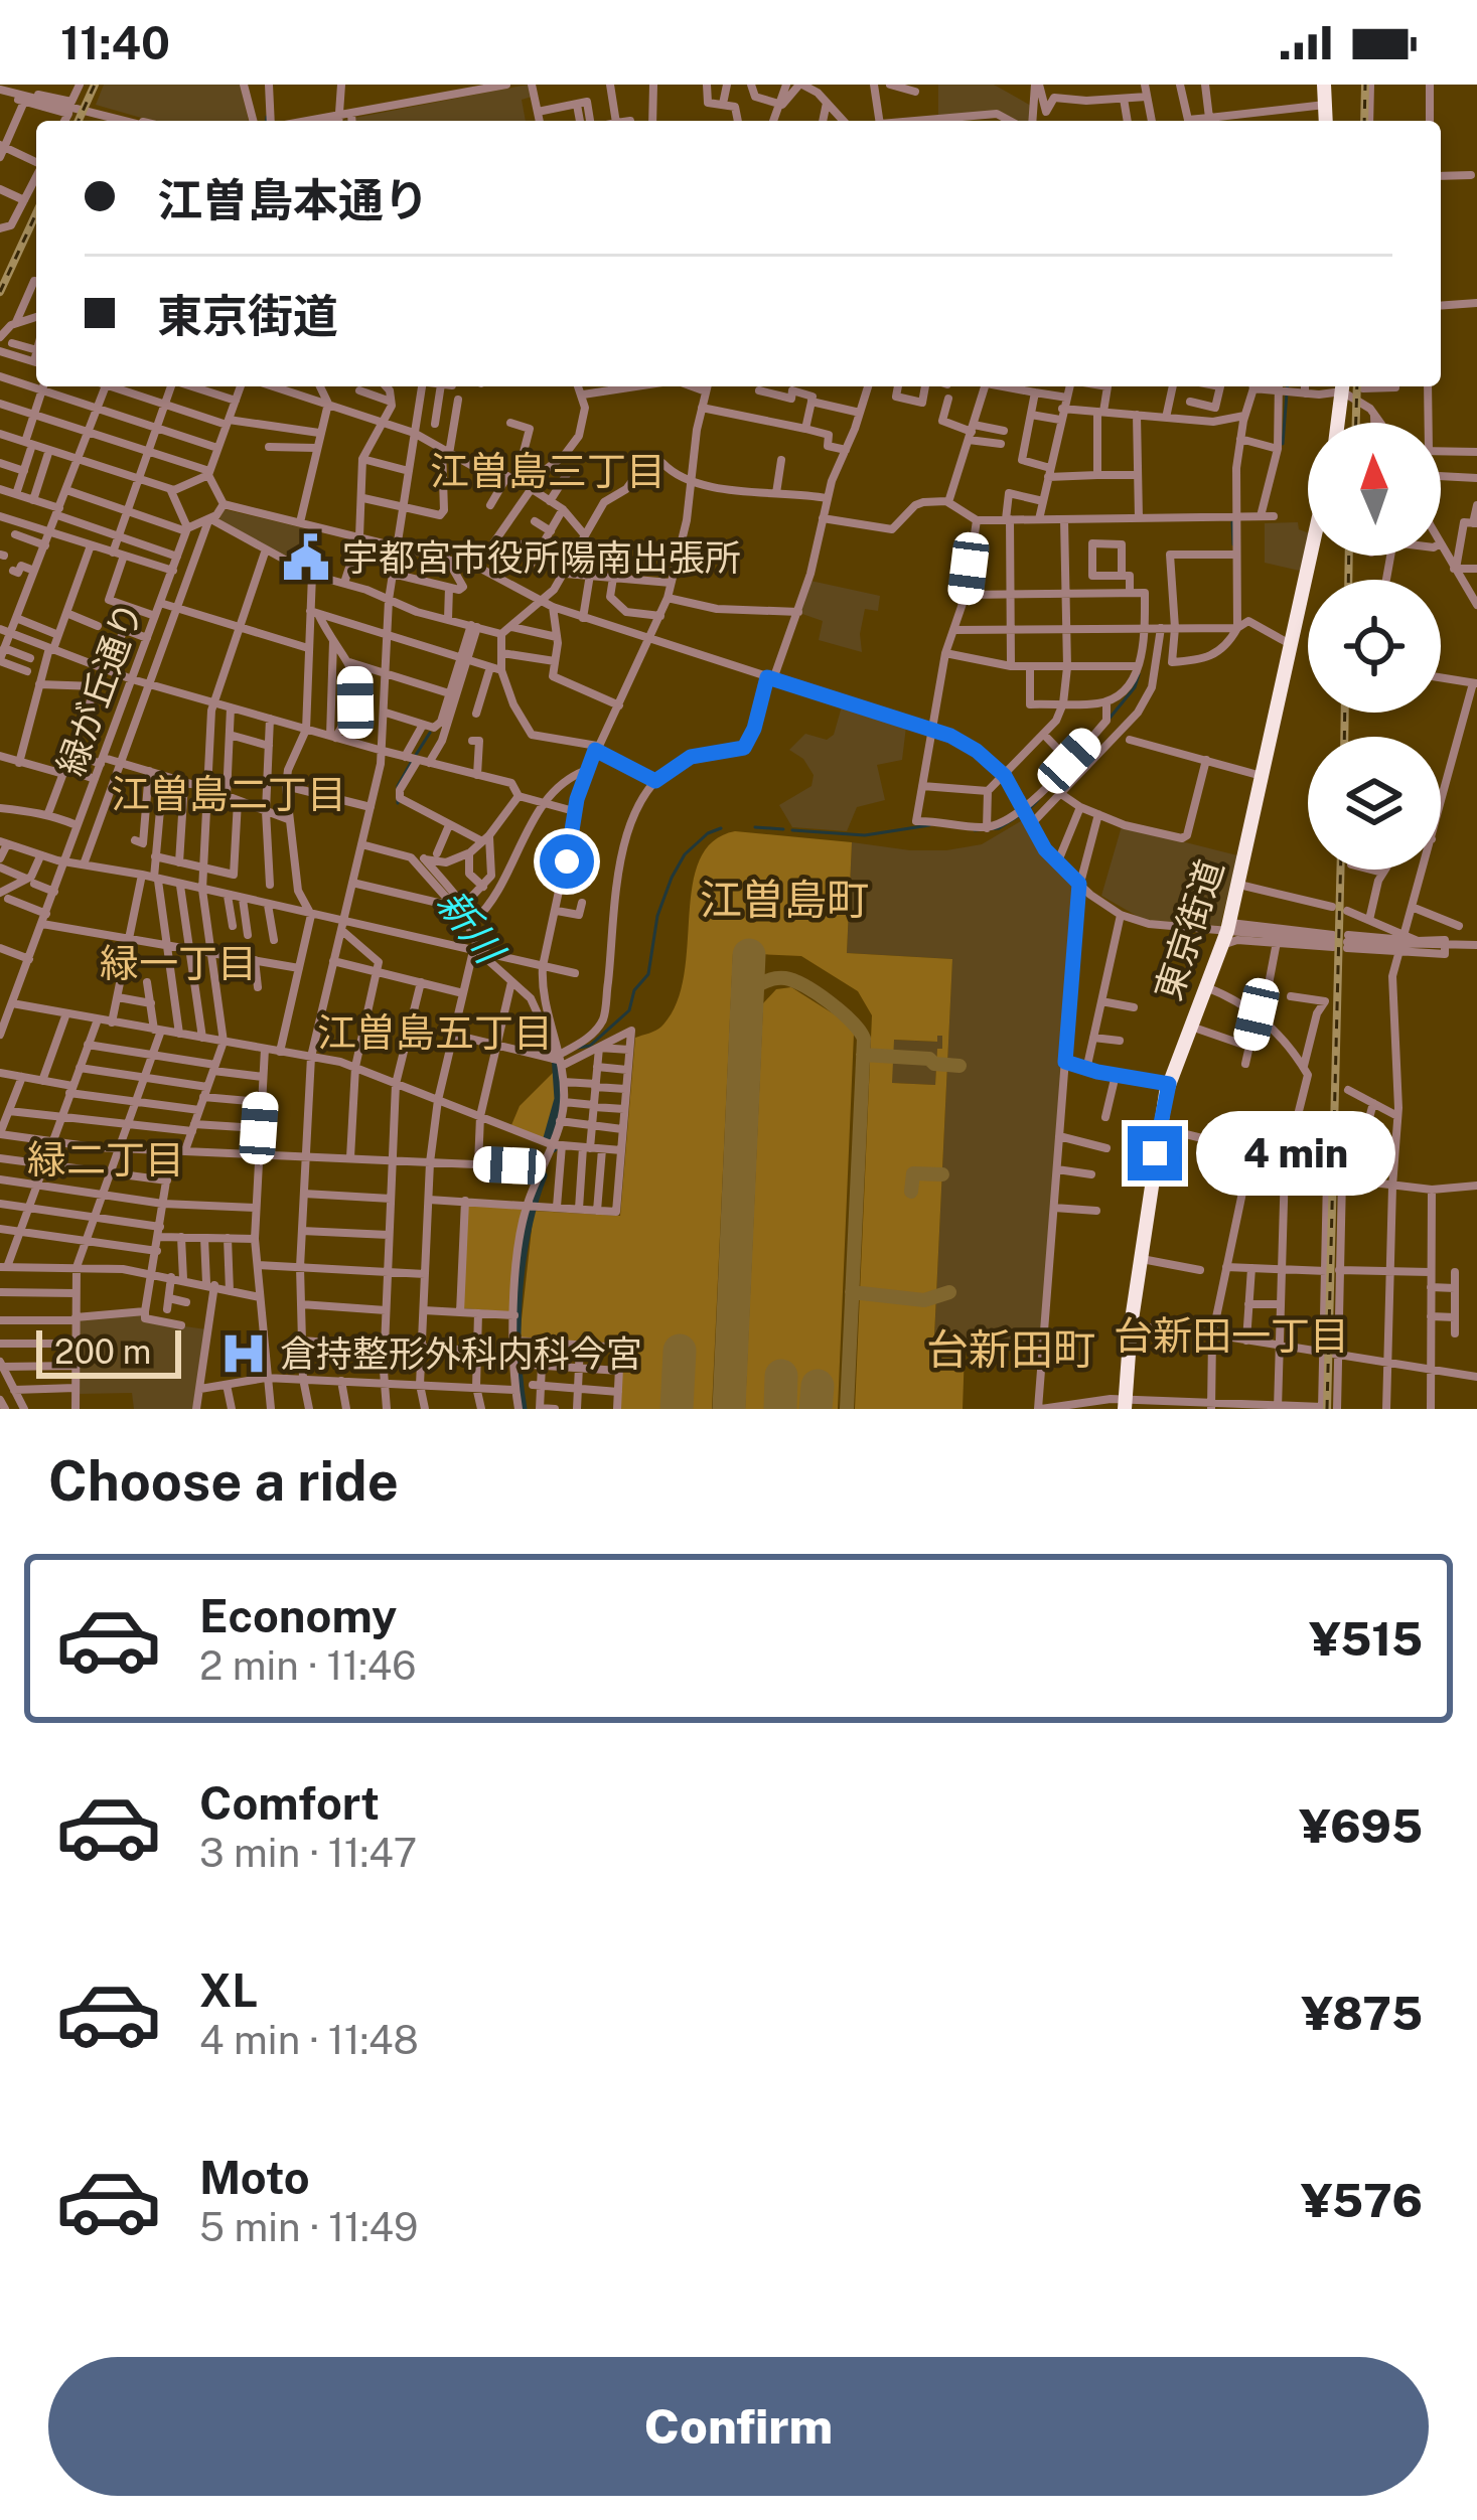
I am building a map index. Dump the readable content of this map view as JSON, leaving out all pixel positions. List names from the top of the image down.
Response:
{
  "streets": {
    "highway": ["東京街道"],
    "street": ["緑が丘通り"]
  },
  "districts": [
    "江曽島三丁目",
    "江曽島二丁目",
    "江曽島町",
    "緑一丁目",
    "江曽島五丁目",
    "緑二丁目",
    "台新田一丁目",
    "台新田町"
  ],
  "water": ["新川"],
  "places": {
    "public building": ["宇都宮市役所陽南出張所"],
    "hospital": ["倉持整形外科内科今宮"]
  },
  "scale_bar": "200 m",
  "north": "top",
  "page": {
    "status": "11:40",
    "banner": ["江曽島本通り", "東京街道"],
    "bubble": "4 min",
    "scale": "200 m",
    "heading": "Choose a ride",
    "list": [
      {
        "name": "Economy",
        "note": "2 min · 11:46",
        "value": "¥515"
      },
      {
        "name": "Comfort",
        "note": "3 min · 11:47",
        "value": "¥695"
      },
      {
        "name": "XL",
        "note": "4 min · 11:48",
        "value": "¥875"
      },
      {
        "name": "Moto",
        "note": "5 min · 11:49",
        "value": "¥576"
      }
    ],
    "buttons": "Confirm"
  }
}
